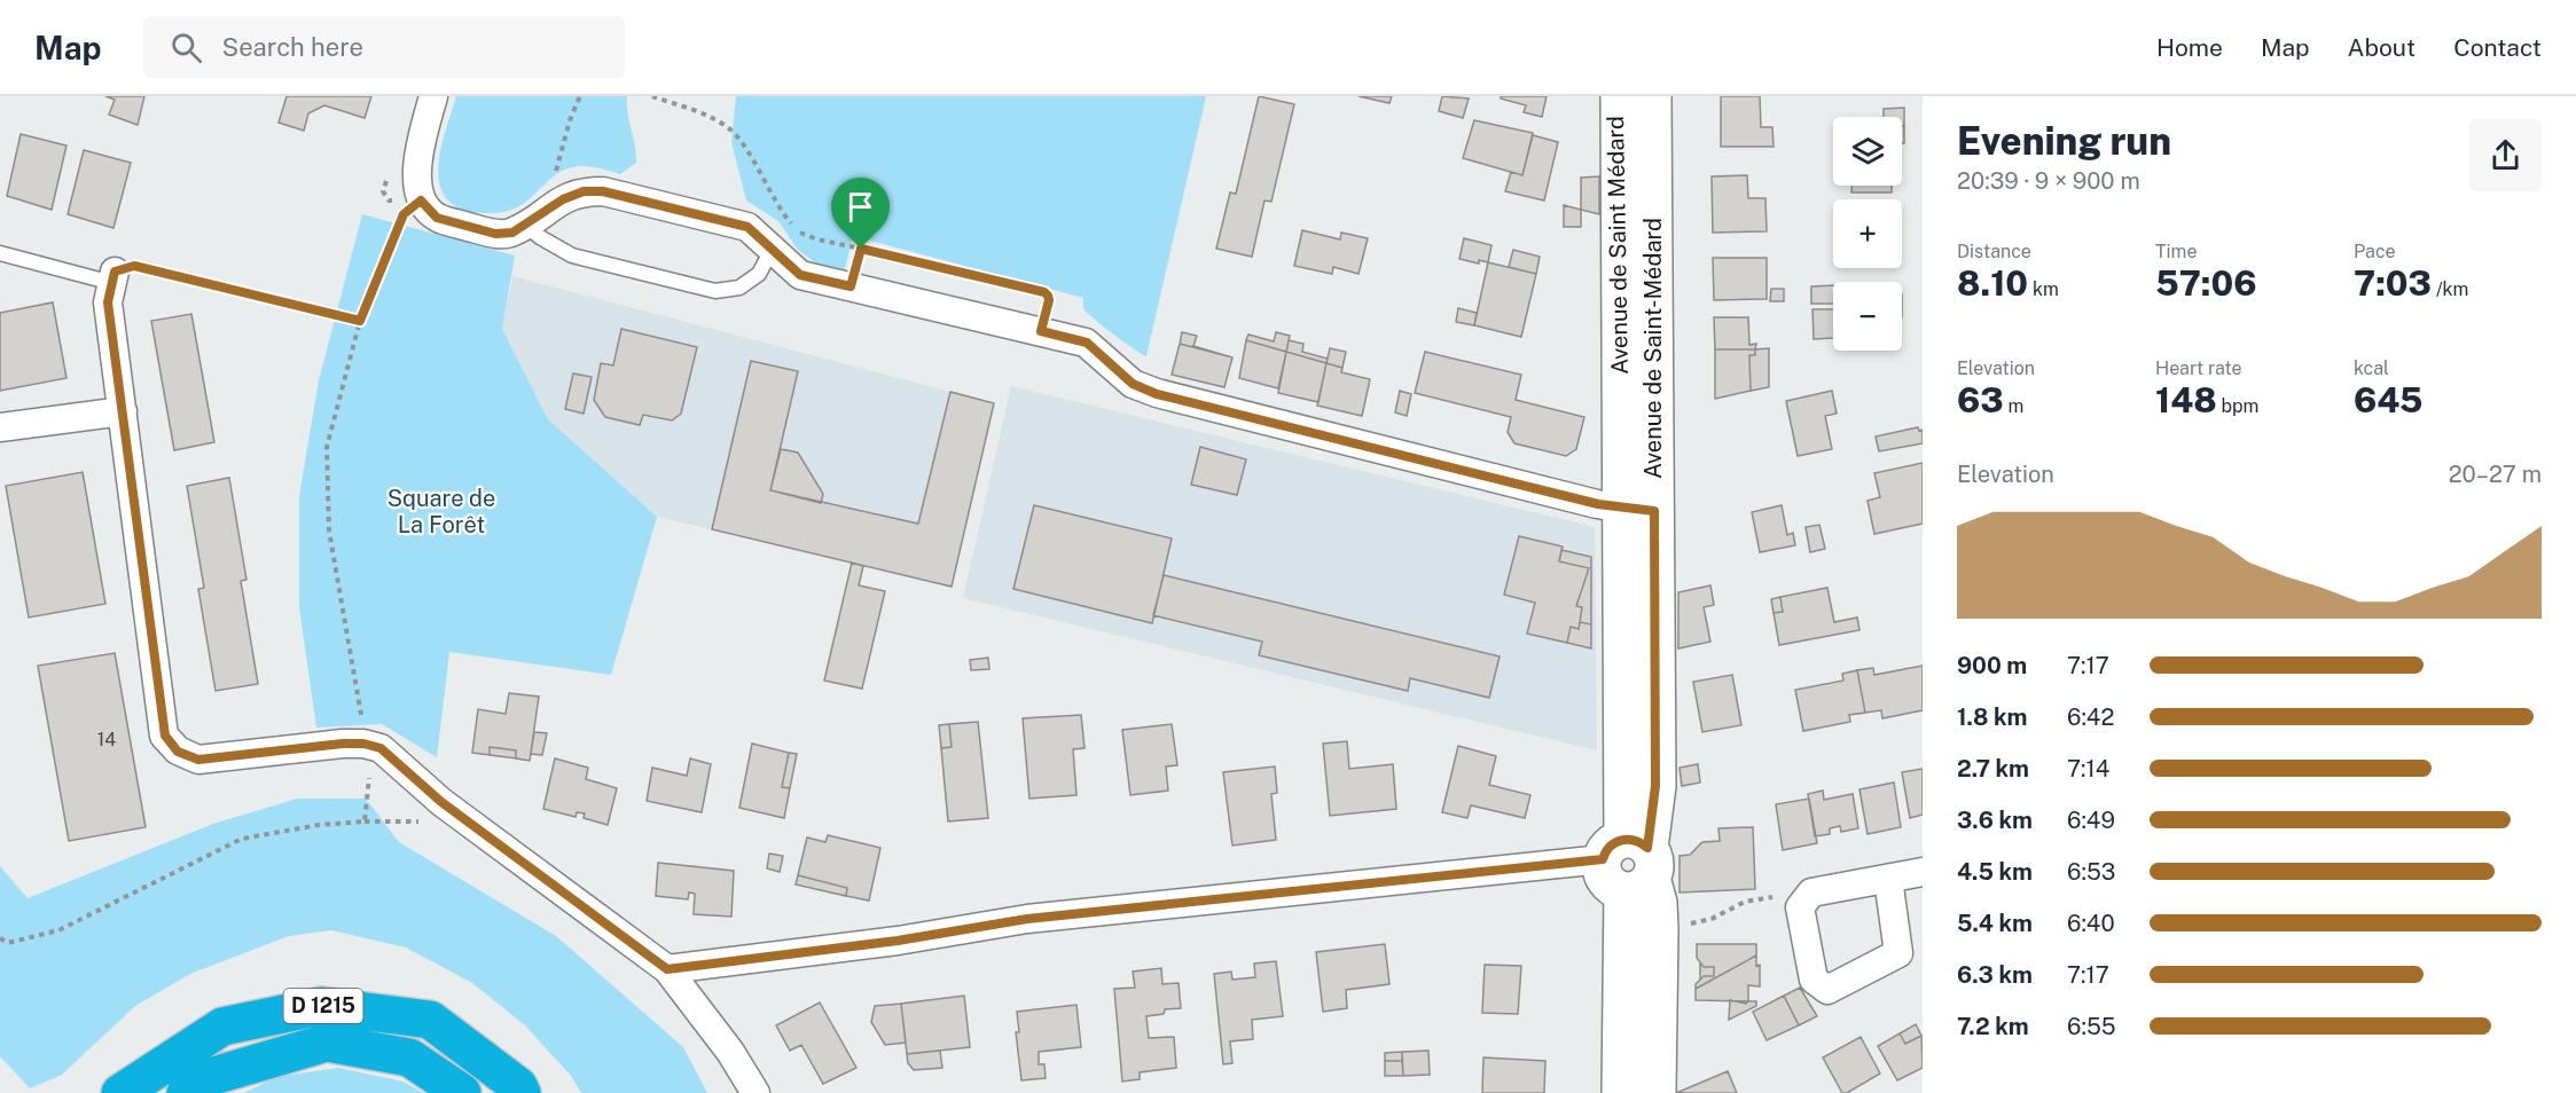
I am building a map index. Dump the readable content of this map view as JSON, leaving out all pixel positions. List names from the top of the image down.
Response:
{
  "streets": {
    "highway": ["D 1215"],
    "main road": ["Avenue de Saint-Médard"],
    "lane": ["Avenue de Saint Médard"]
  },
  "crossings": [
    ["Avenue de Saint Médard", "Avenue de Saint-Médard"]
  ],
  "parks": ["Square de La Forêt"],
  "house_numbers": ["14"],
  "page": {
    "header": "Map",
    "search": "Search here",
    "nav": [
      "Home",
      "Map",
      "About",
      "Contact"
    ],
    "heading": ["Evening run", "20:39 · 9 × 900 m"],
    "map_buttons": ["+", "−"],
    "stats": [
      ["Distance", "8.10 km"],
      ["Time", "57:06"],
      ["Pace", "7:03 /km"],
      ["Elevation", "63 m"],
      ["Heart rate", "148 bpm"],
      ["kcal", "645"]
    ],
    "chart": ["Elevation", "20–27 m"],
    "list": [
      {
        "name": "900 m",
        "note": "7:17"
      },
      {
        "name": "1.8 km",
        "note": "6:42"
      },
      {
        "name": "2.7 km",
        "note": "7:14"
      },
      {
        "name": "3.6 km",
        "note": "6:49"
      },
      {
        "name": "4.5 km",
        "note": "6:53"
      },
      {
        "name": "5.4 km",
        "note": "6:40"
      },
      {
        "name": "6.3 km",
        "note": "7:17"
      },
      {
        "name": "7.2 km",
        "note": "6:55"
      }
    ]
  }
}
